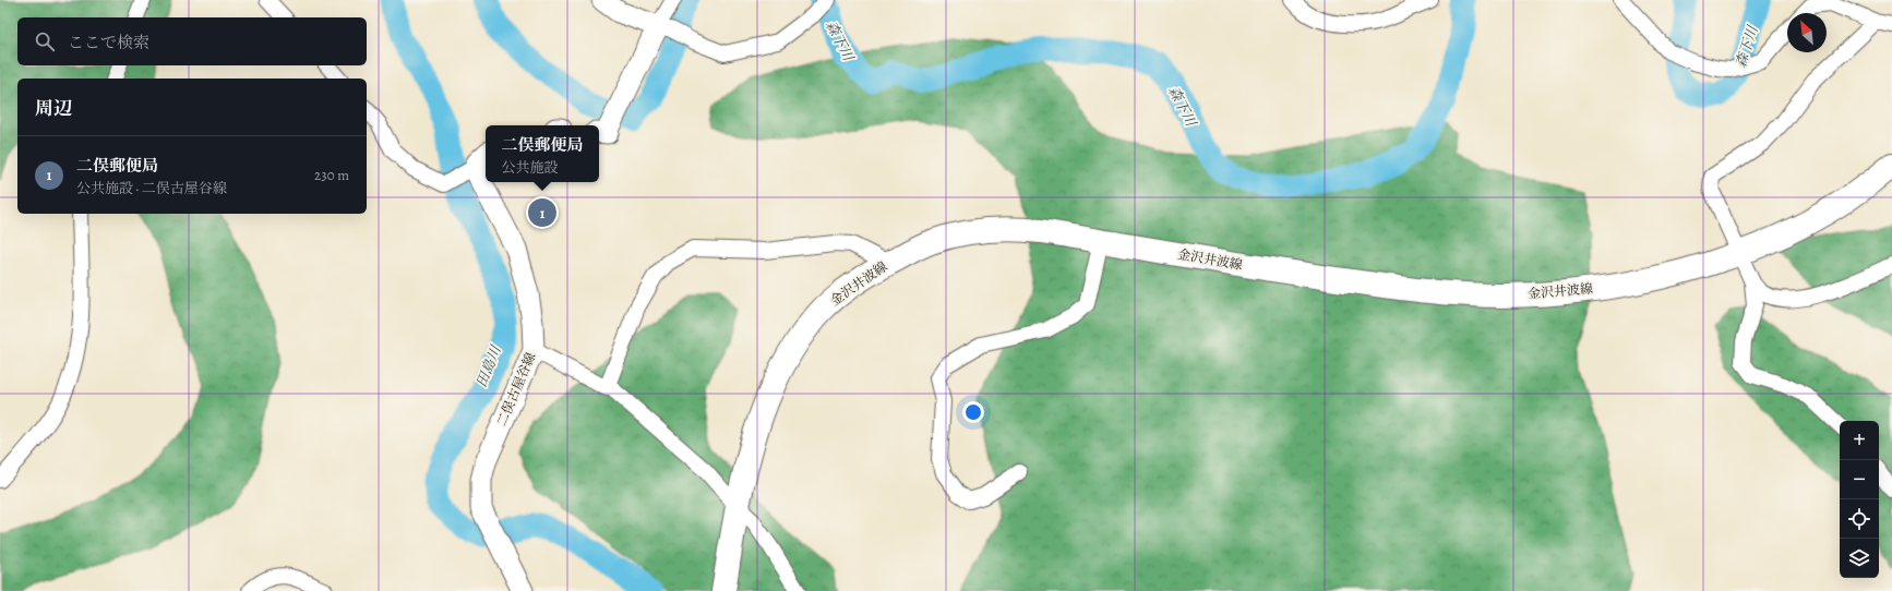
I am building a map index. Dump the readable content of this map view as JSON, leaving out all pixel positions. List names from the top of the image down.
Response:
{
  "streets": {
    "main road": ["金沢井波線", "二俣古屋谷線"]
  },
  "water": ["森下川", "田島川"],
  "north": "top left",
  "page": {
    "search": "ここで検索",
    "heading": "周辺",
    "popup": ["二俣郵便局", "公共施設"],
    "list": [
      {
        "mark": "1",
        "name": "二俣郵便局",
        "note": "公共施設 · 二俣古屋谷線",
        "value": "230 m"
      }
    ],
    "pins": "1",
    "map_buttons": ["+", "−"]
  }
}
